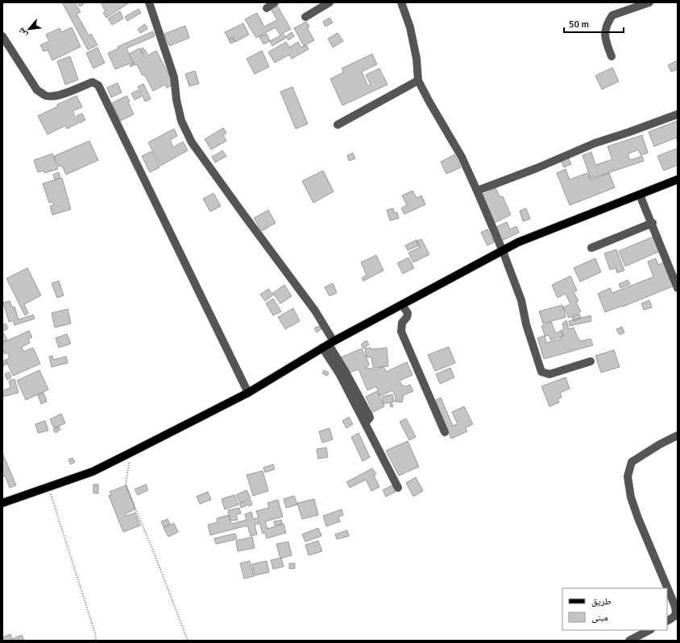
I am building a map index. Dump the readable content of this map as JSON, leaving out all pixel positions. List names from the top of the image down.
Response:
{
  "legend": ["طريق", "مبنى"],
  "scale_bar": "50 m",
  "north": "bottom left"
}
